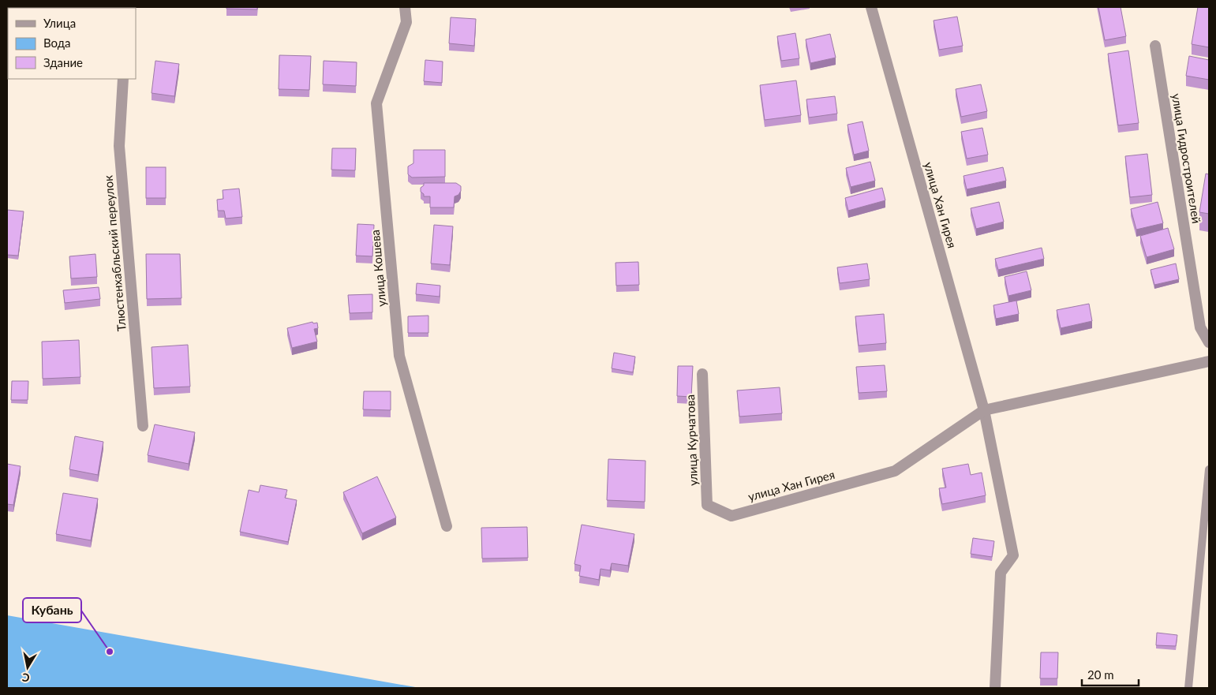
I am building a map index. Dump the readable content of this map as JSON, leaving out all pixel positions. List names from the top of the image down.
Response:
{
  "streets": {
    "street": [
      "улица Гидростроителей",
      "улица Хан Гирея",
      "Тлюстенхабльский переулок",
      "улица Кошева",
      "улица Курчатова"
    ]
  },
  "crossings": [
    ["улица Хан Гирея", "улица Курчатова"]
  ],
  "places": ["Кубань"],
  "legend": ["Улица", "Вода", "Здание"],
  "scale_bar": "20 m",
  "north": "bottom"
}
